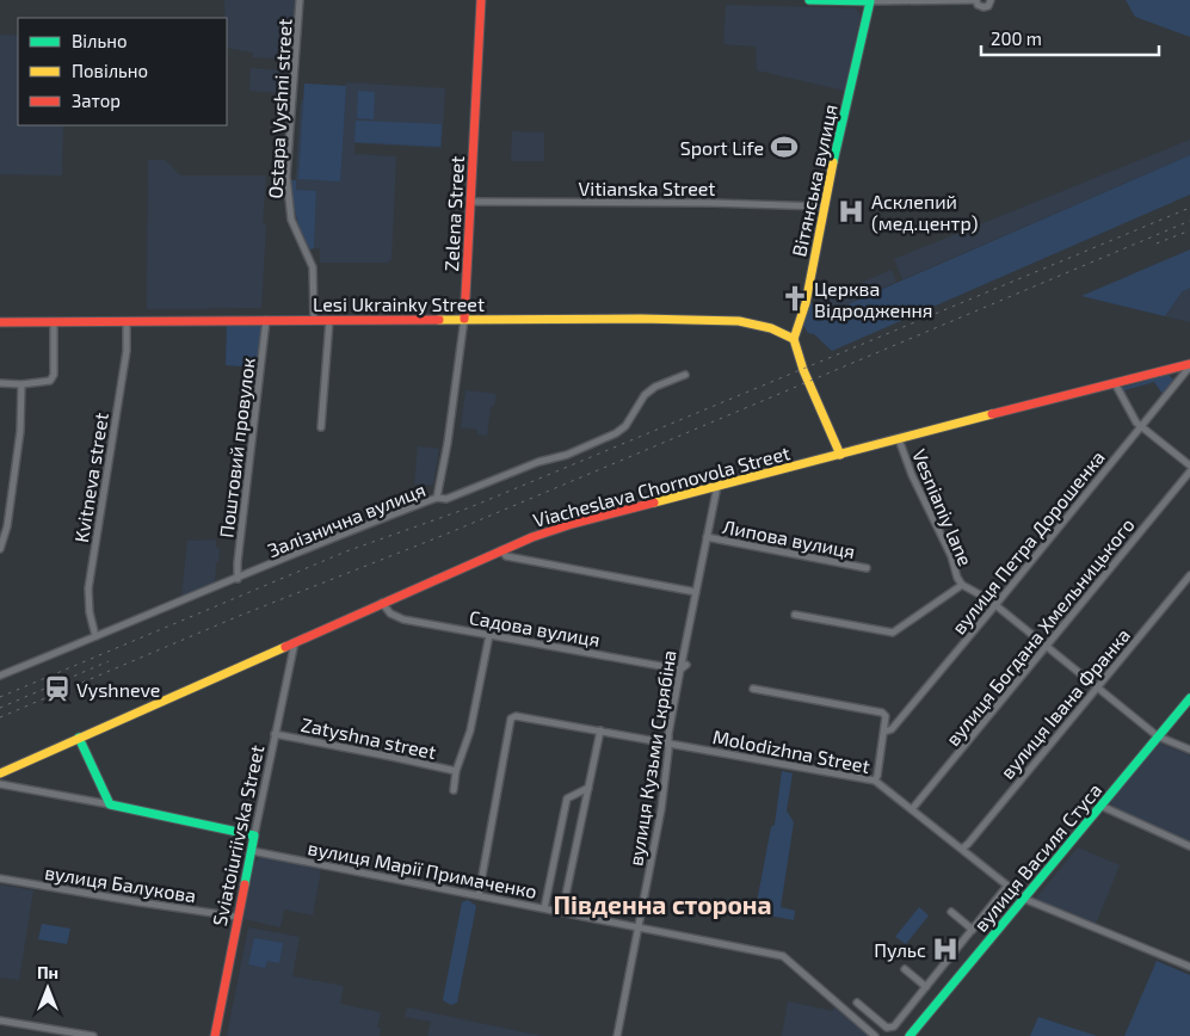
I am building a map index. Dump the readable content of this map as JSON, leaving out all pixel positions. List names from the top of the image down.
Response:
{
  "streets": {
    "street": [
      "Ostapa Vyshni street",
      "Вітянська вулиця",
      "Vitianska Street",
      "Zelena Street",
      "Lesi Ukrainky Street",
      "Поштовий провулок",
      "Kvitneva street",
      "Viacheslava Chornovola Street",
      "Vesnianiy lane",
      "Залізнична вулиця",
      "Липова вулиця",
      "вулиця Петра Дорошенка",
      "Садова вулиця",
      "вулиця Богдана Хмельницького",
      "вулиця Івана Франка",
      "Zatyshna street",
      "Molodizhna Street",
      "вулиця Кузьми Скрябіна",
      "Sviatoiuriivska Street",
      "вулиця Василя Стуса",
      "вулиця Марії Примаченко",
      "вулиця Балукова"
    ]
  },
  "crossings": [
    ["Ostapa Vyshni street", "Lesi Ukrainky Street"],
    ["Вітянська вулиця", "Vitianska Street"],
    ["Вітянська вулиця", "Lesi Ukrainky Street"],
    ["Vitianska Street", "Zelena Street"],
    ["Zelena Street", "Lesi Ukrainky Street"],
    ["Zelena Street", "Залізнична вулиця"],
    ["Lesi Ukrainky Street", "Поштовий провулок"],
    ["Lesi Ukrainky Street", "Kvitneva street"],
    ["Поштовий провулок", "Залізнична вулиця"],
    ["Kvitneva street", "Залізнична вулиця"],
    ["Viacheslava Chornovola Street", "Vesnianiy lane"],
    ["Viacheslava Chornovola Street", "вулиця Петра Дорошенка"],
    ["Viacheslava Chornovola Street", "Садова вулиця"],
    ["Viacheslava Chornovola Street", "вулиця Кузьми Скрябіна"],
    ["Viacheslava Chornovola Street", "Sviatoiuriivska Street"],
    ["Липова вулиця", "вулиця Кузьми Скрябіна"],
    ["Садова вулиця", "Zatyshna street"],
    ["Садова вулиця", "вулиця Кузьми Скрябіна"],
    ["вулиця Богдана Хмельницького", "Molodizhna Street"],
    ["вулиця Івана Франка", "Molodizhna Street"],
    ["Zatyshna street", "Sviatoiuriivska Street"],
    ["Molodizhna Street", "вулиця Кузьми Скрябіна"],
    ["Molodizhna Street", "вулиця Василя Стуса"],
    ["Molodizhna Street", "вулиця Марії Примаченко"],
    ["вулиця Кузьми Скрябіна", "вулиця Марії Примаченко"],
    ["Sviatoiuriivska Street", "вулиця Марії Примаченко"],
    ["Sviatoiuriivska Street", "вулиця Балукова"]
  ],
  "districts": ["Південна сторона"],
  "places": {
    "sports": ["Sport Life"],
    "hospital": ["Асклепий (мед.центр)", "Пульс"],
    "church": ["Церква Відродження"],
    "station": ["Vyshneve"]
  },
  "legend": ["Вільно", "Повільно", "Затор"],
  "scale_bar": "200 m",
  "north": "top"
}
